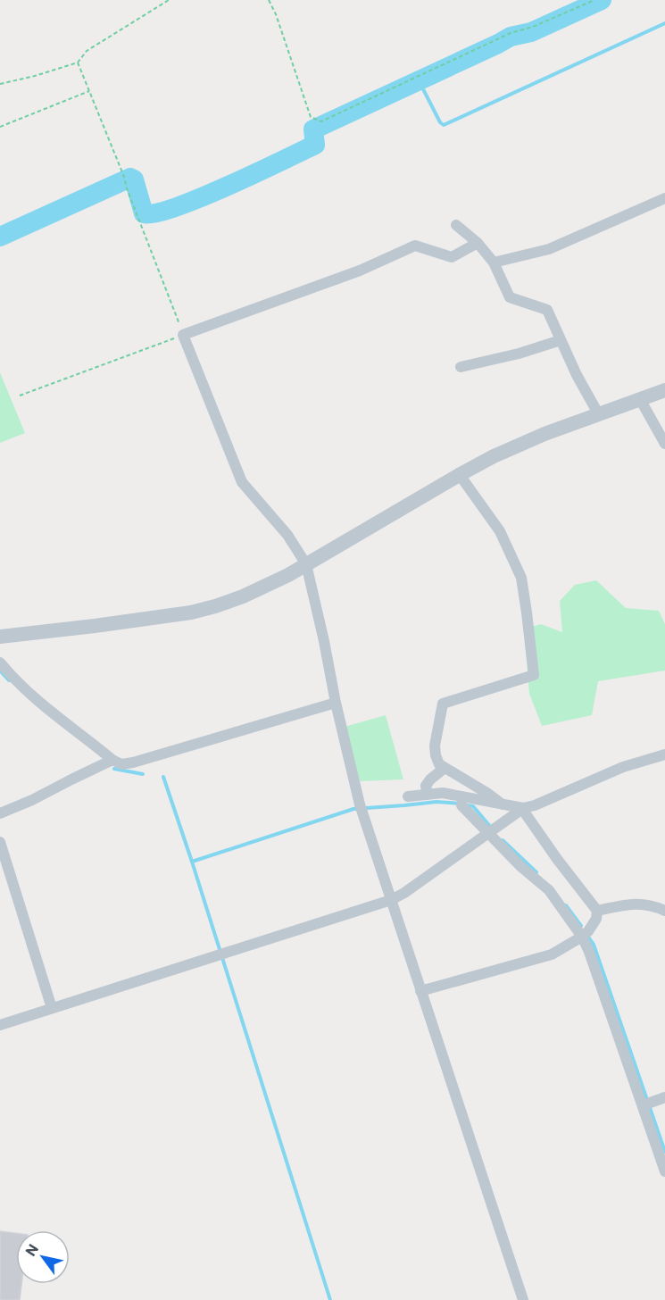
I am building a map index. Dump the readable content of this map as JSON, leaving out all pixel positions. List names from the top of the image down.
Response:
{
  "north": "top left"
}
